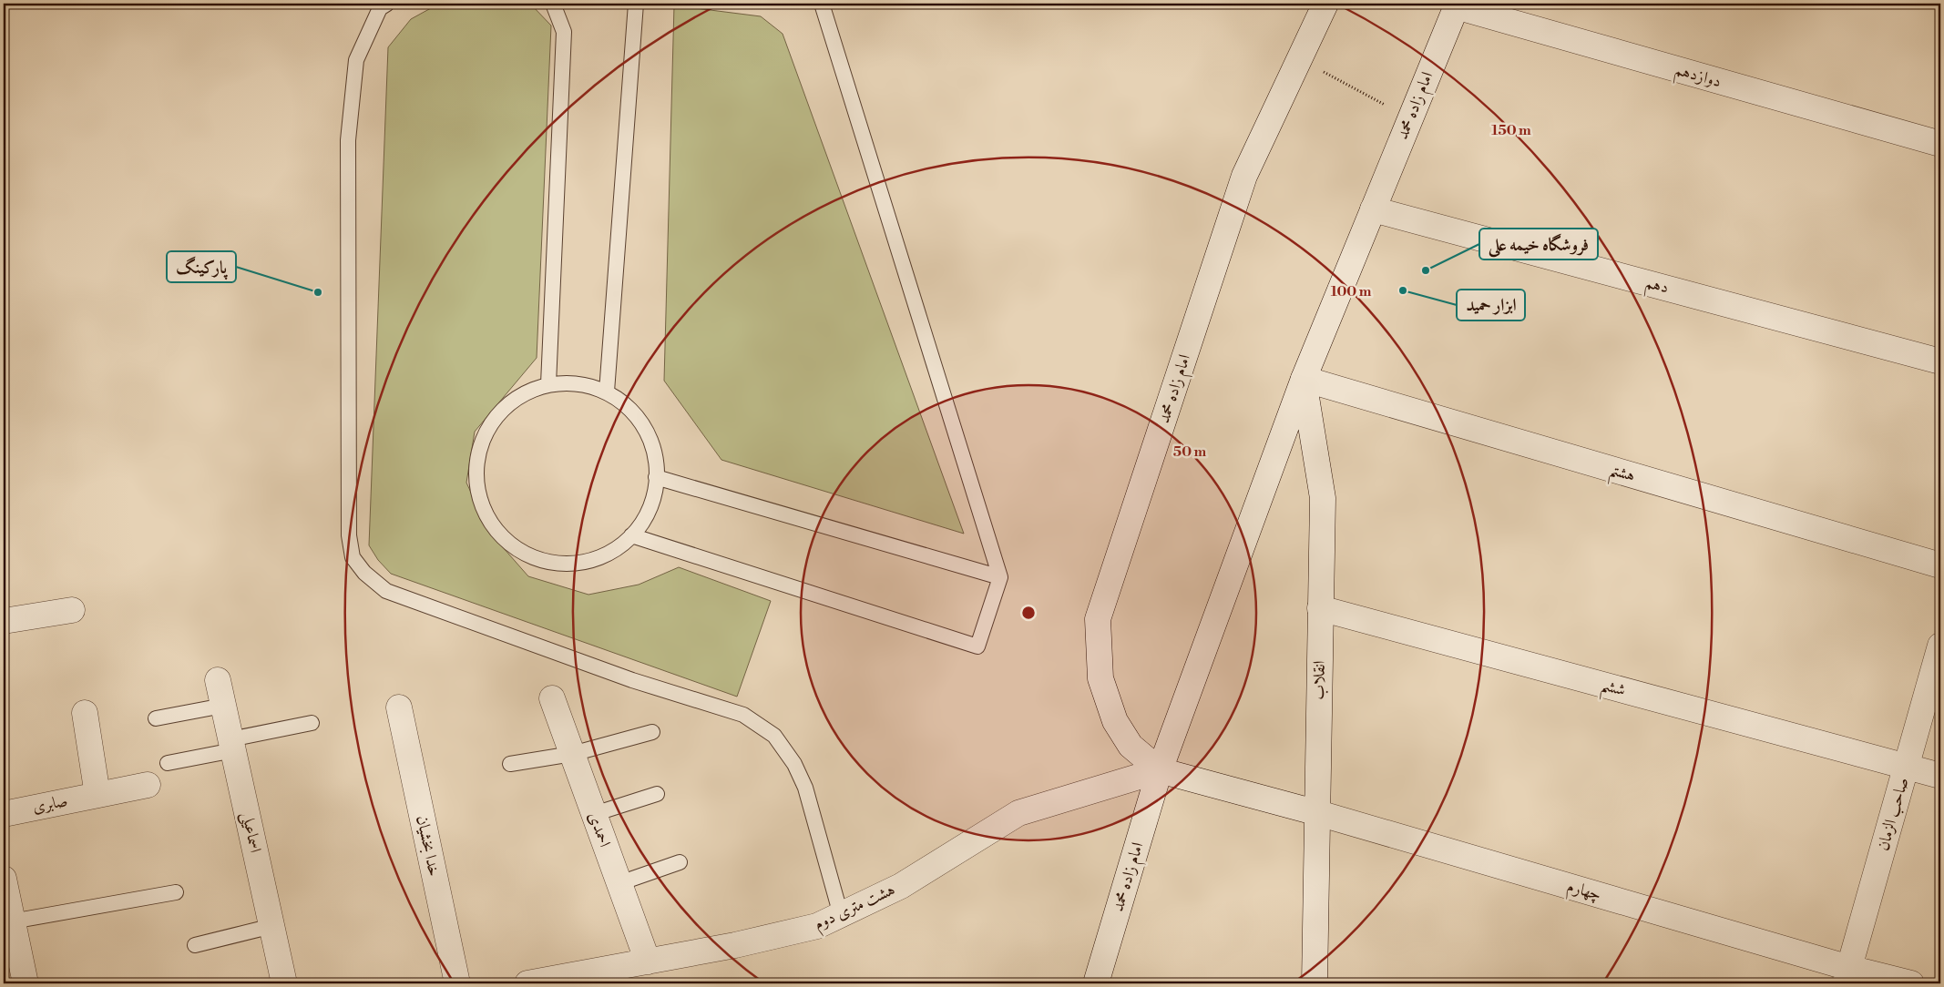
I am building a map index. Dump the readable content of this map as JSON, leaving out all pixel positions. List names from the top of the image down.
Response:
{
  "streets": {
    "street": [
      "دوازدهم",
      "امام زاده محمد",
      "دهم",
      "هشتم",
      "انقلاب",
      "ششم",
      "صابری",
      "صاحب الزمان",
      "احمدی",
      "اسماعیلی",
      "خدا بخشیان",
      "چهارم",
      "هشت متری دوم"
    ]
  },
  "crossings": [
    ["دوازدهم", "امام زاده محمد"],
    ["امام زاده محمد", "دهم"],
    ["امام زاده محمد", "هشتم"],
    ["امام زاده محمد", "انقلاب"],
    ["امام زاده محمد", "چهارم"],
    ["امام زاده محمد", "هشت متری دوم"],
    ["هشتم", "انقلاب"],
    ["انقلاب", "ششم"],
    ["انقلاب", "چهارم"],
    ["ششم", "صاحب الزمان"],
    ["صاحب الزمان", "چهارم"],
    ["احمدی", "هشت متری دوم"],
    ["چهارم", "هشت متری دوم"]
  ],
  "places": ["فروشگاه خیمه علی", "ابزار حمید", "پارکینگ"],
  "rings": ["150 m", "100 m", "50 m"]
}
